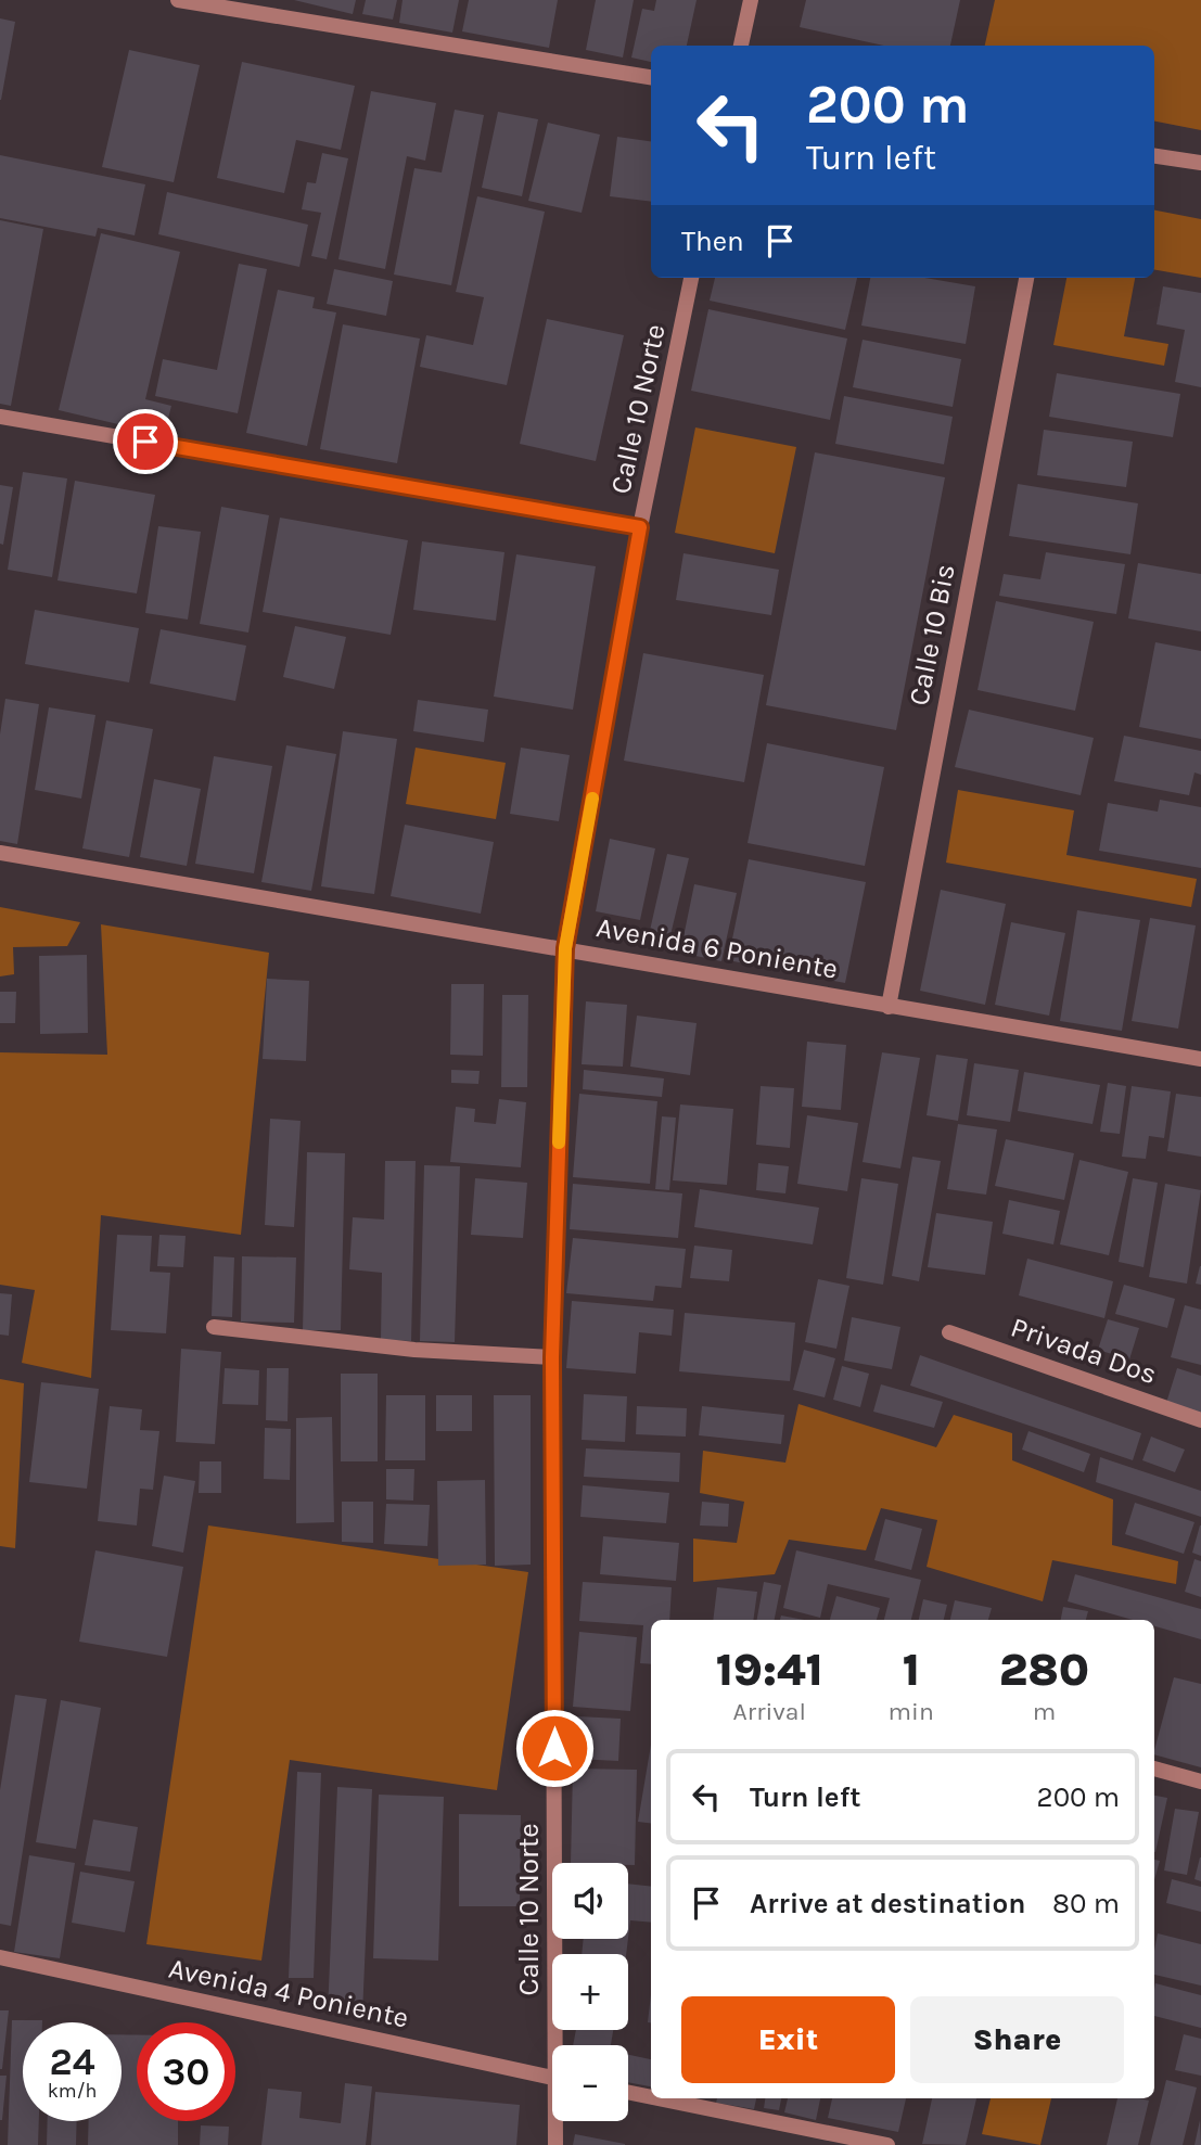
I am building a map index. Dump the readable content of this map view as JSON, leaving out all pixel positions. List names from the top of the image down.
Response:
{
  "streets": {
    "street": [
      "Calle 10 Norte",
      "Calle 10 Bis",
      "Avenida 6 Poniente",
      "Privada Dos",
      "Avenida 4 Poniente"
    ]
  },
  "crossings": [
    ["Calle 10 Norte", "Avenida 6 Poniente"],
    ["Calle 10 Bis", "Avenida 6 Poniente"]
  ],
  "page": {
    "turn": ["200 m", "Turn left"],
    "then": "Then",
    "eta": [
      "19:41",
      "Arrival",
      "1",
      "min",
      "280",
      "m"
    ],
    "list": [
      {
        "name": "Turn left",
        "value": "200 m"
      },
      {
        "name": "Arrive at destination",
        "value": "80 m"
      }
    ],
    "map_buttons": ["+", "−"],
    "buttons": ["Exit", "Share"],
    "speed": "24 km/h",
    "limit": "30"
  }
}
